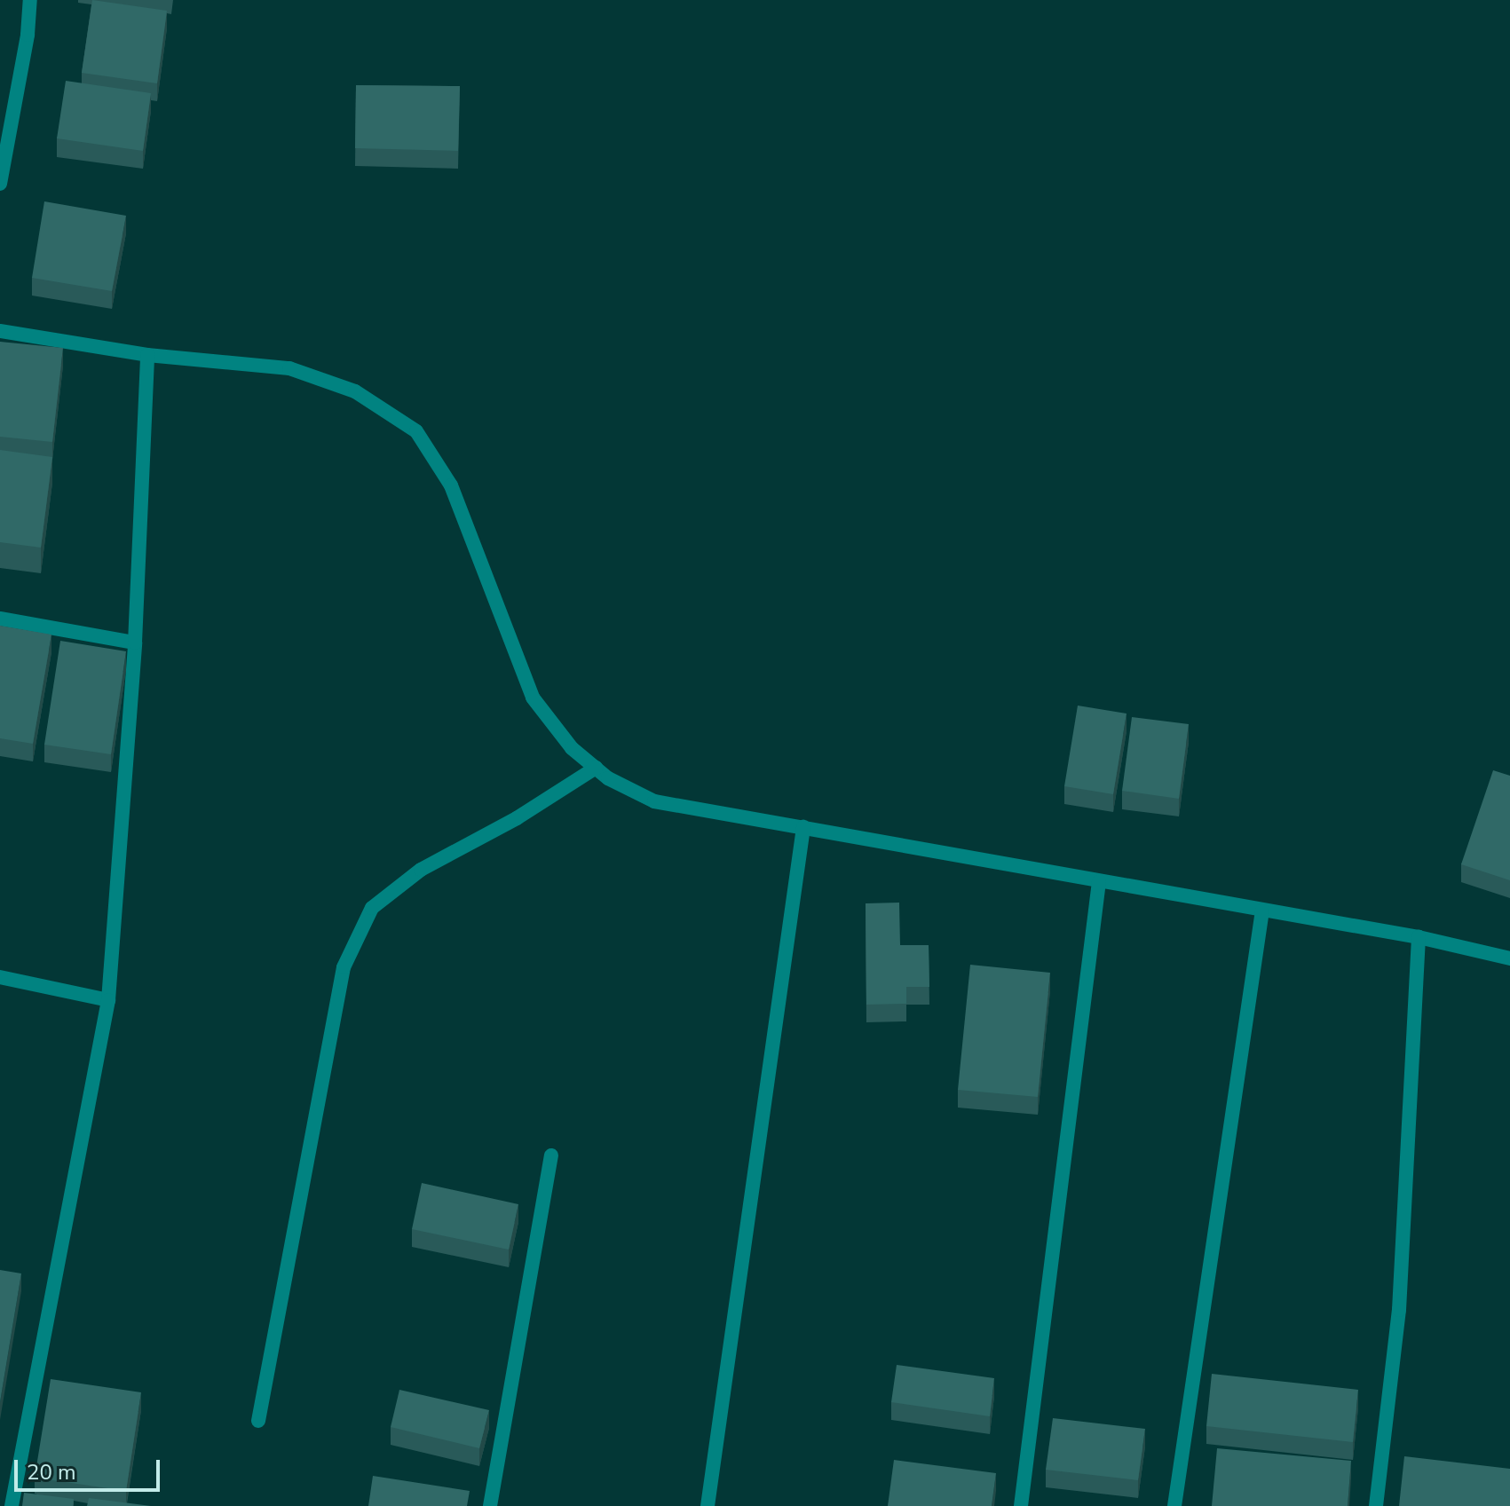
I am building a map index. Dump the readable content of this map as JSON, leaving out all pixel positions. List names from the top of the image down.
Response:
{
  "scale_bar": "20 m"
}
